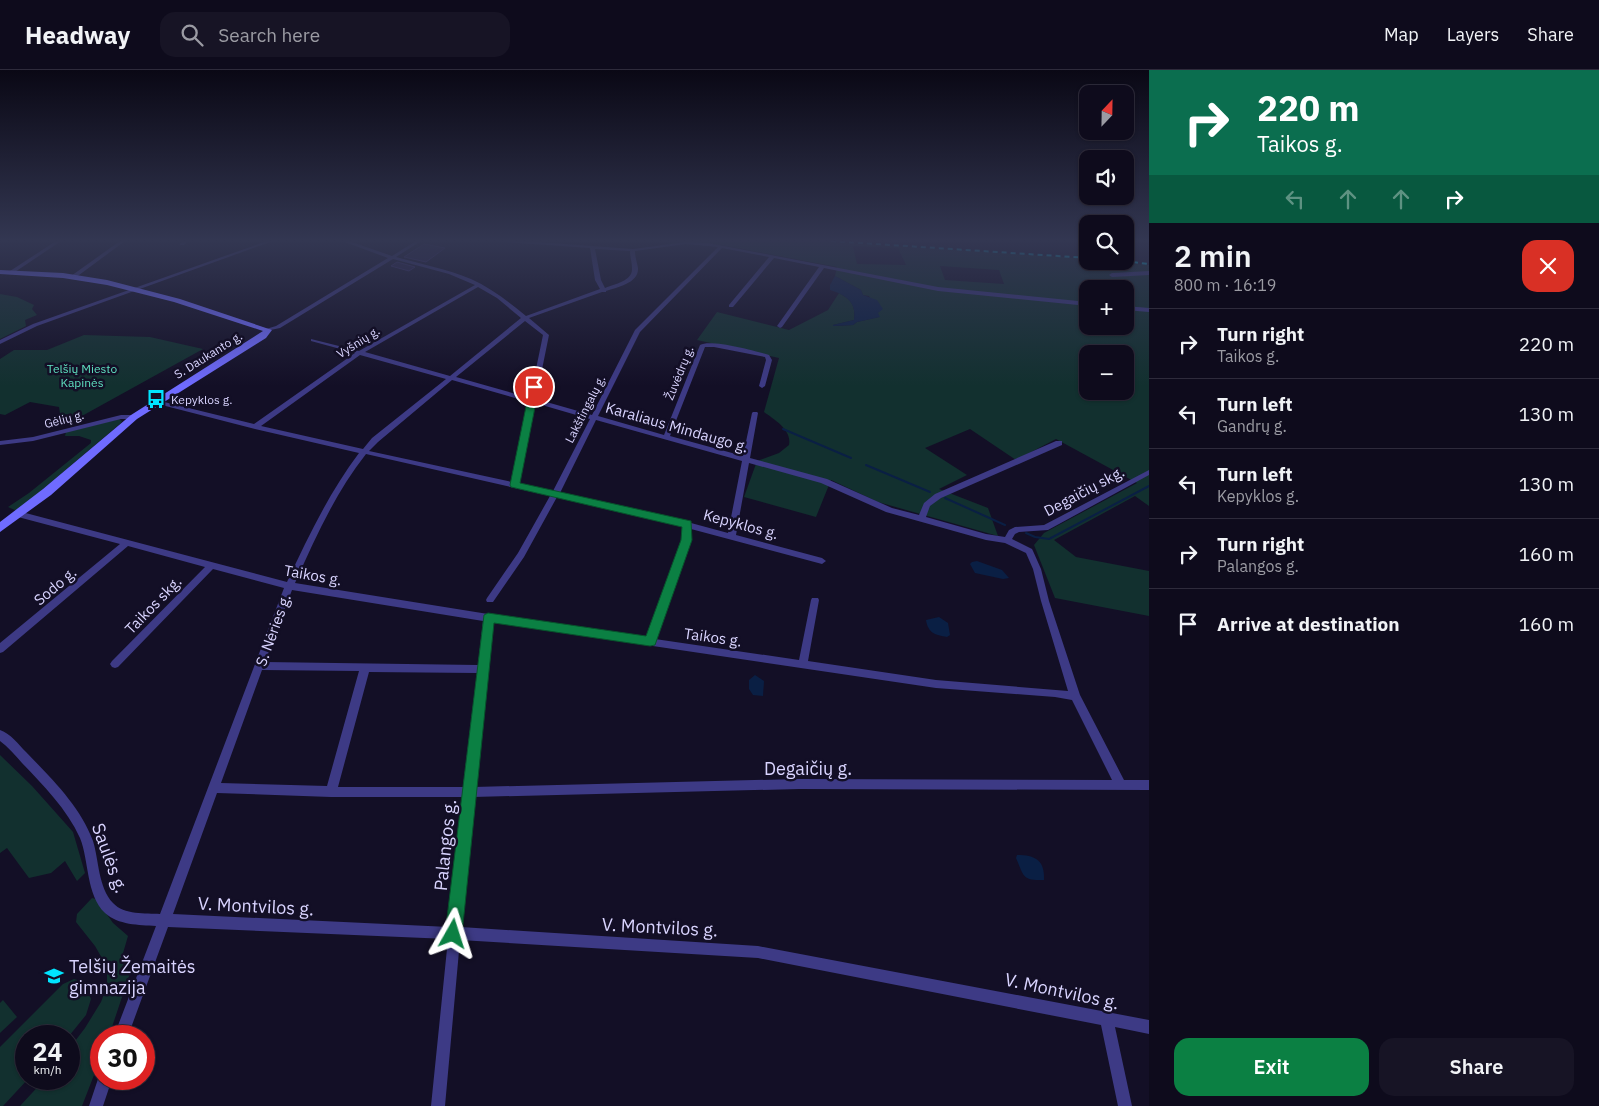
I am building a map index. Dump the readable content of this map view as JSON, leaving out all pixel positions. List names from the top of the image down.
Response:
{
  "streets": {
    "main road": ["S. Daukanto g."],
    "street": [
      "Vyšnių g.",
      "Žuvėdrų g.",
      "Lakštingalų g.",
      "Gėlių g.",
      "Karaliaus Mindaugo g.",
      "Degaičių skg.",
      "Kepyklos g.",
      "Taikos g.",
      "Sodo g.",
      "Taikos skg.",
      "S. Nėries g.",
      "Degaičių g.",
      "Palangos g.",
      "Saulės g.",
      "V. Montvilos g."
    ]
  },
  "crossings": [
    ["Vyšnių g.", "Karaliaus Mindaugo g."],
    ["Vyšnių g.", "Kepyklos g."],
    ["S. Daukanto g.", "Gėlių g."],
    ["S. Daukanto g.", "Kepyklos g."],
    ["S. Daukanto g.", "Taikos g."],
    ["Žuvėdrų g.", "Karaliaus Mindaugo g."],
    ["Lakštingalų g.", "Karaliaus Mindaugo g."],
    ["Lakštingalų g.", "Kepyklos g."],
    ["Karaliaus Mindaugo g.", "Degaičių skg."],
    ["Karaliaus Mindaugo g.", "Taikos g."],
    ["Karaliaus Mindaugo g.", "S. Nėries g."],
    ["Kepyklos g.", "S. Nėries g."],
    ["Taikos g.", "Sodo g."],
    ["Taikos g.", "Taikos skg."],
    ["Taikos g.", "S. Nėries g."],
    ["Taikos g.", "Palangos g."],
    ["S. Nėries g.", "Saulės g."],
    ["S. Nėries g.", "V. Montvilos g."],
    ["Degaičių g.", "Palangos g."],
    ["Palangos g.", "V. Montvilos g."],
    ["Saulės g.", "V. Montvilos g."]
  ],
  "parks": ["Telšių Miesto Kapinės"],
  "places": {
    "bus stop": ["Kepyklos g."],
    "school or university": ["Telšių Žemaitės gimnazija"]
  },
  "north": "top",
  "page": {
    "header": "Headway",
    "search": "Search here",
    "nav": ["Map", "Layers", "Share"],
    "turn": ["220 m", "Taikos g."],
    "map_buttons": ["+", "−"],
    "heading": ["2 min", "800 m · 16:19"],
    "list": [
      {
        "name": "Turn right",
        "note": "Taikos g.",
        "value": "220 m"
      },
      {
        "name": "Turn left",
        "note": "Gandrų g.",
        "value": "130 m"
      },
      {
        "name": "Turn left",
        "note": "Kepyklos g.",
        "value": "130 m"
      },
      {
        "name": "Turn right",
        "note": "Palangos g.",
        "value": "160 m"
      },
      {
        "name": "Arrive at destination",
        "value": "160 m"
      }
    ],
    "speed": "24 km/h",
    "limit": "30",
    "buttons": ["Exit", "Share"]
  }
}
